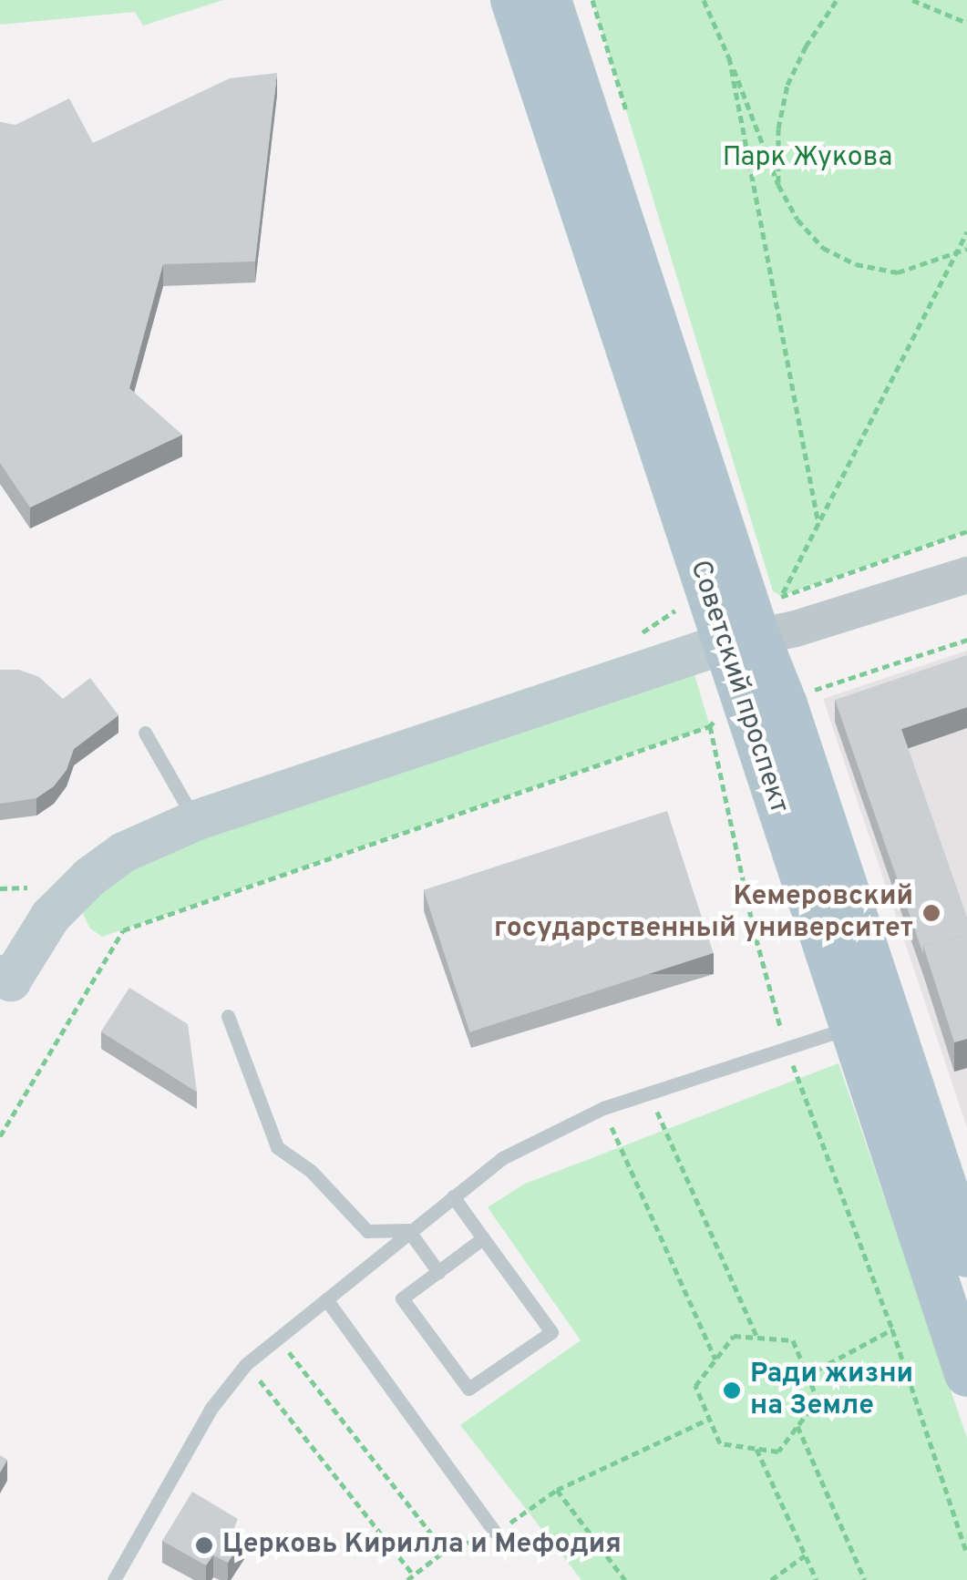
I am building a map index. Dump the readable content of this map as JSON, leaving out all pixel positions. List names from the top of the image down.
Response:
{
  "streets": {
    "main road": ["Советский проспект"]
  },
  "parks": ["Парк Жукова"],
  "places": ["Кемеровский государственный университет", "Ради жизни на Земле", "Церковь Кирилла и Мефодия"]
}
